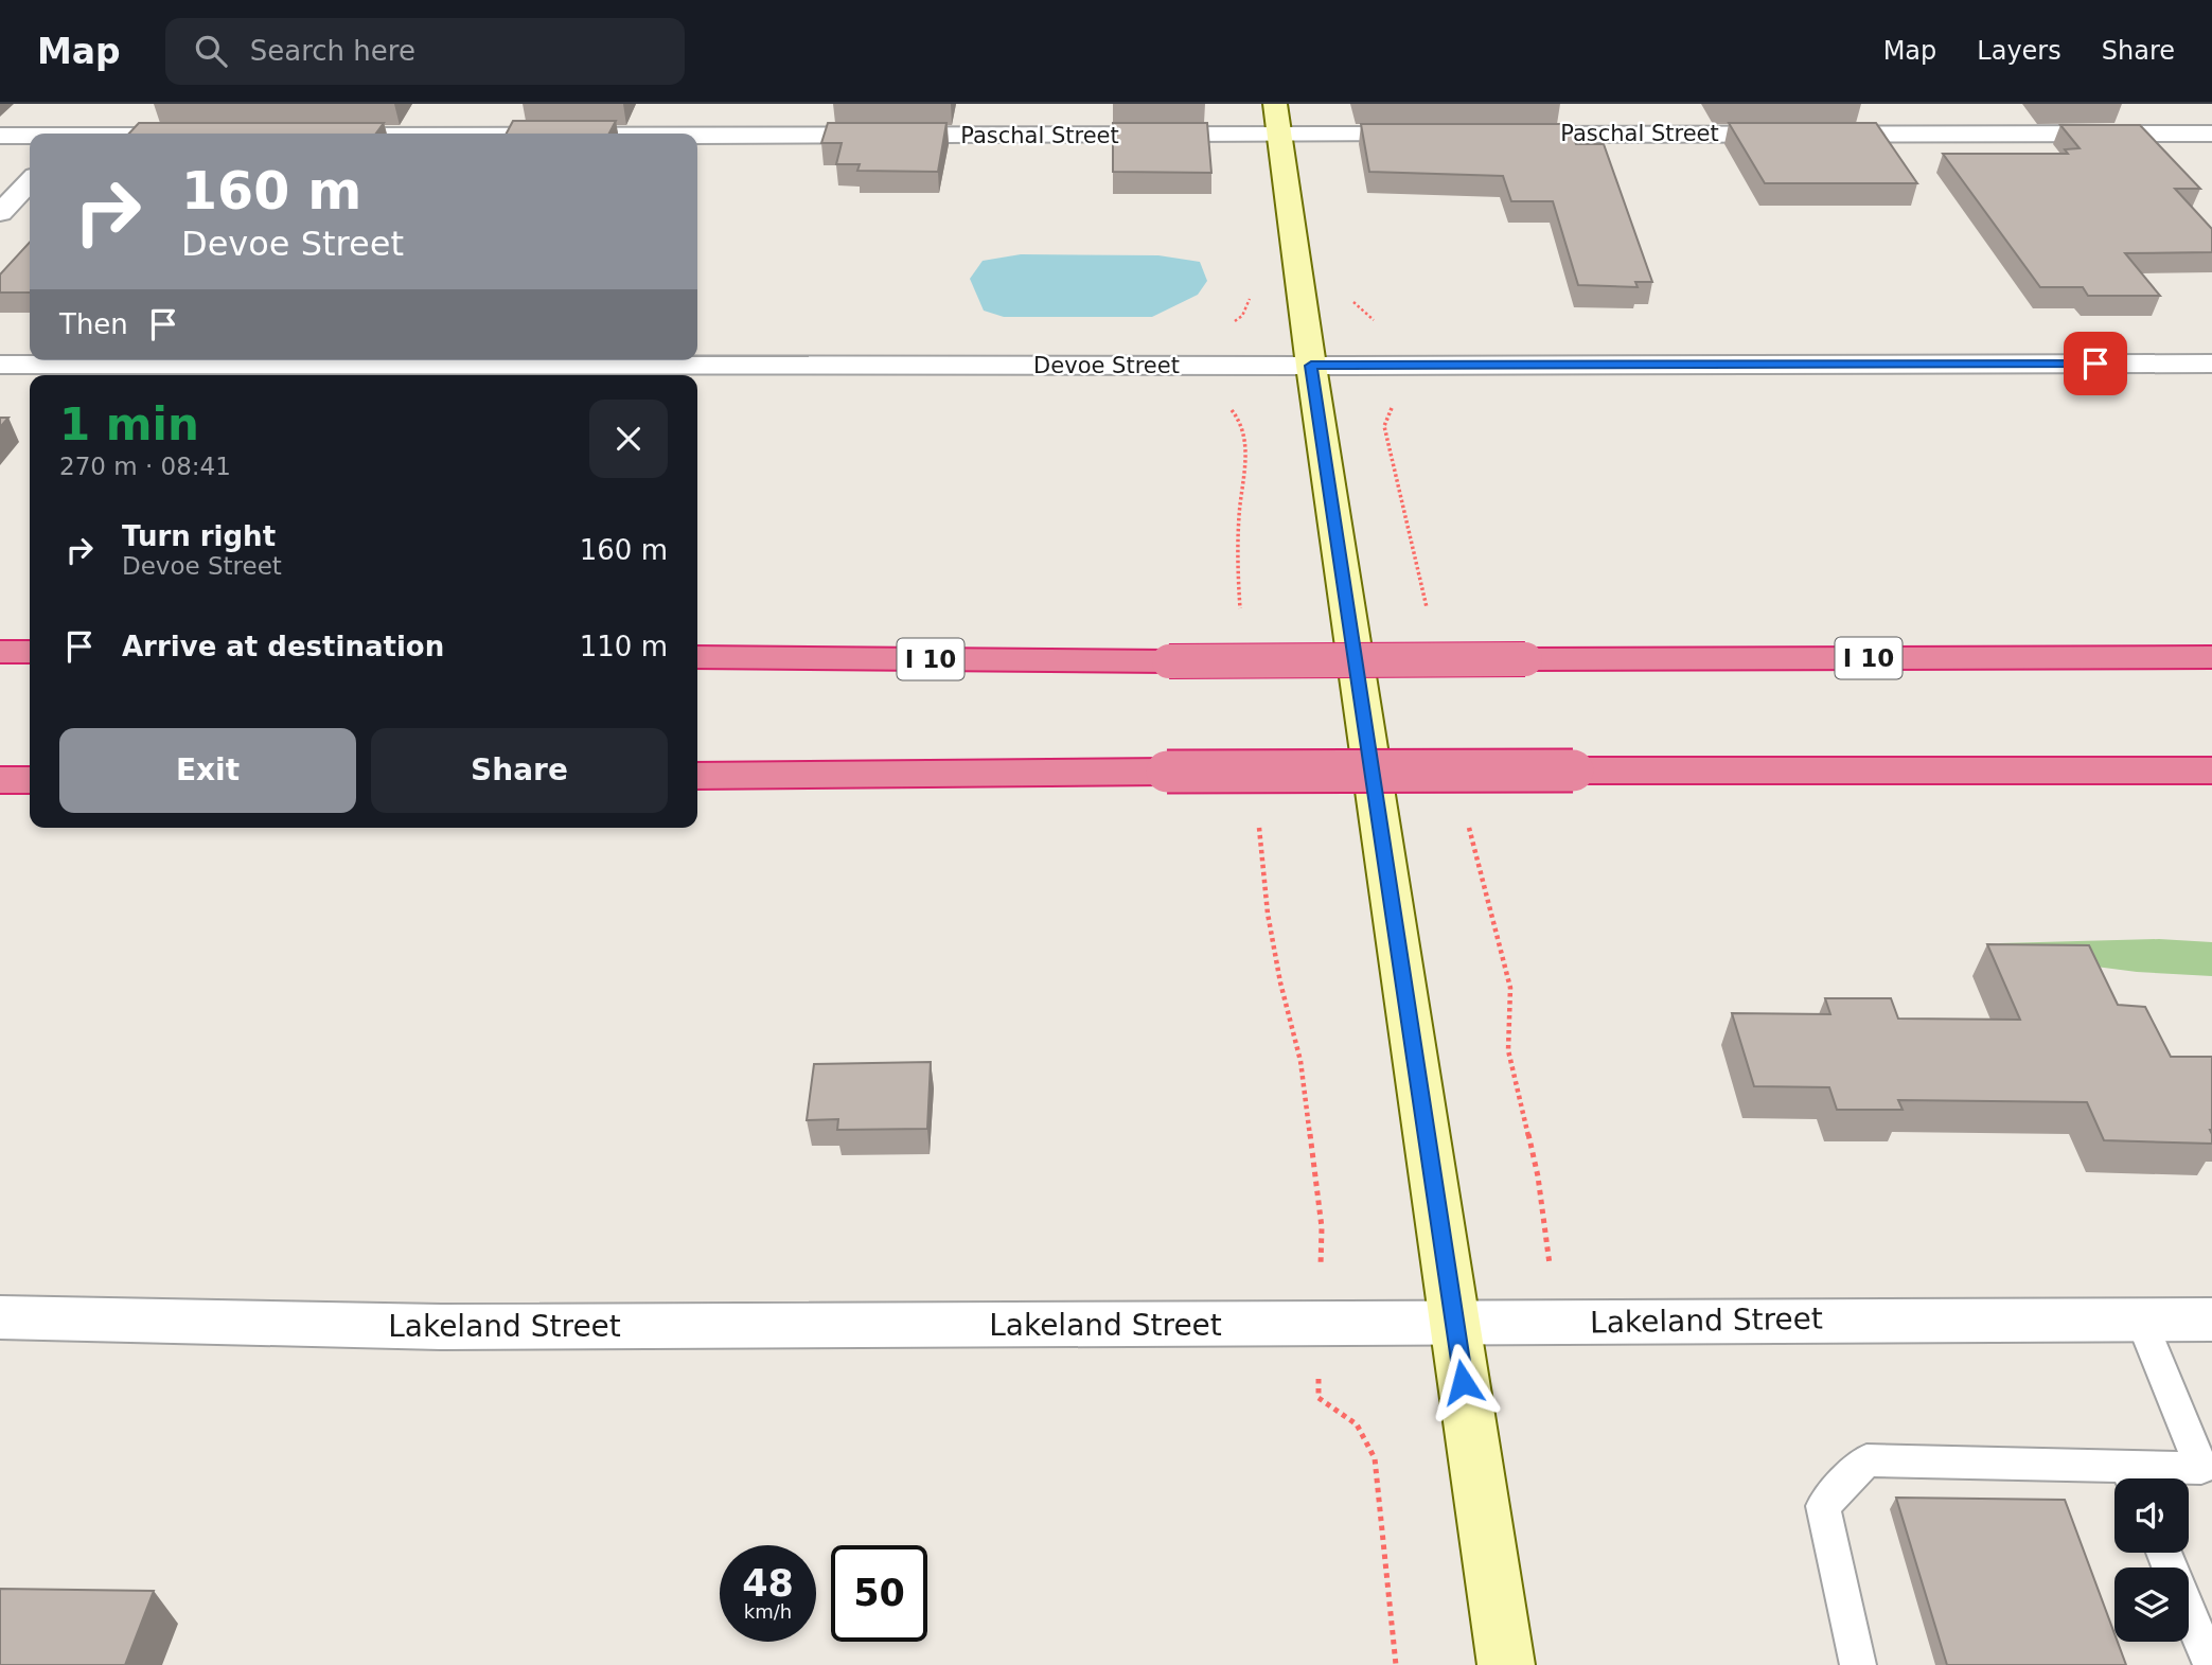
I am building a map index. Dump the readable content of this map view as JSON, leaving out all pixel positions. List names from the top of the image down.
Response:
{
  "streets": {
    "highway": ["I 10"],
    "street": ["Paschal Street", "Devoe Street", "Lakeland Street"]
  },
  "page": {
    "header": "Map",
    "search": "Search here",
    "nav": ["Map", "Layers", "Share"],
    "turn": ["160 m", "Devoe Street"],
    "then": "Then",
    "heading": ["1 min", "270 m · 08:41"],
    "list": [
      {
        "name": "Turn right",
        "note": "Devoe Street",
        "value": "160 m"
      },
      {
        "name": "Arrive at destination",
        "value": "110 m"
      }
    ],
    "buttons": ["Exit", "Share"],
    "speed": "48 km/h",
    "limit": "50"
  }
}
